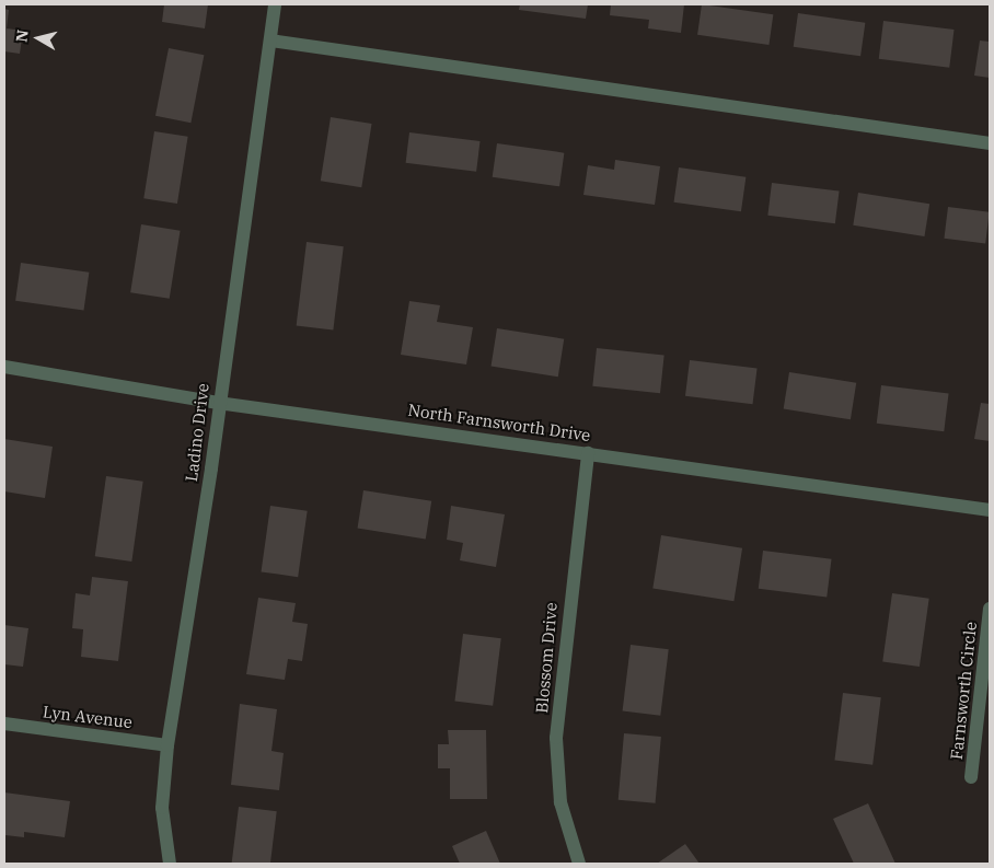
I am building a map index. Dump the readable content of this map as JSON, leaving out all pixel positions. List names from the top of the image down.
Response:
{
  "streets": {
    "street": [
      "North Farnsworth Drive",
      "Ladino Drive",
      "Blossom Drive",
      "Farnsworth Circle",
      "Lyn Avenue"
    ]
  },
  "crossings": [
    ["North Farnsworth Drive", "Ladino Drive"],
    ["North Farnsworth Drive", "Blossom Drive"],
    ["Ladino Drive", "Lyn Avenue"]
  ],
  "north": "left"
}
